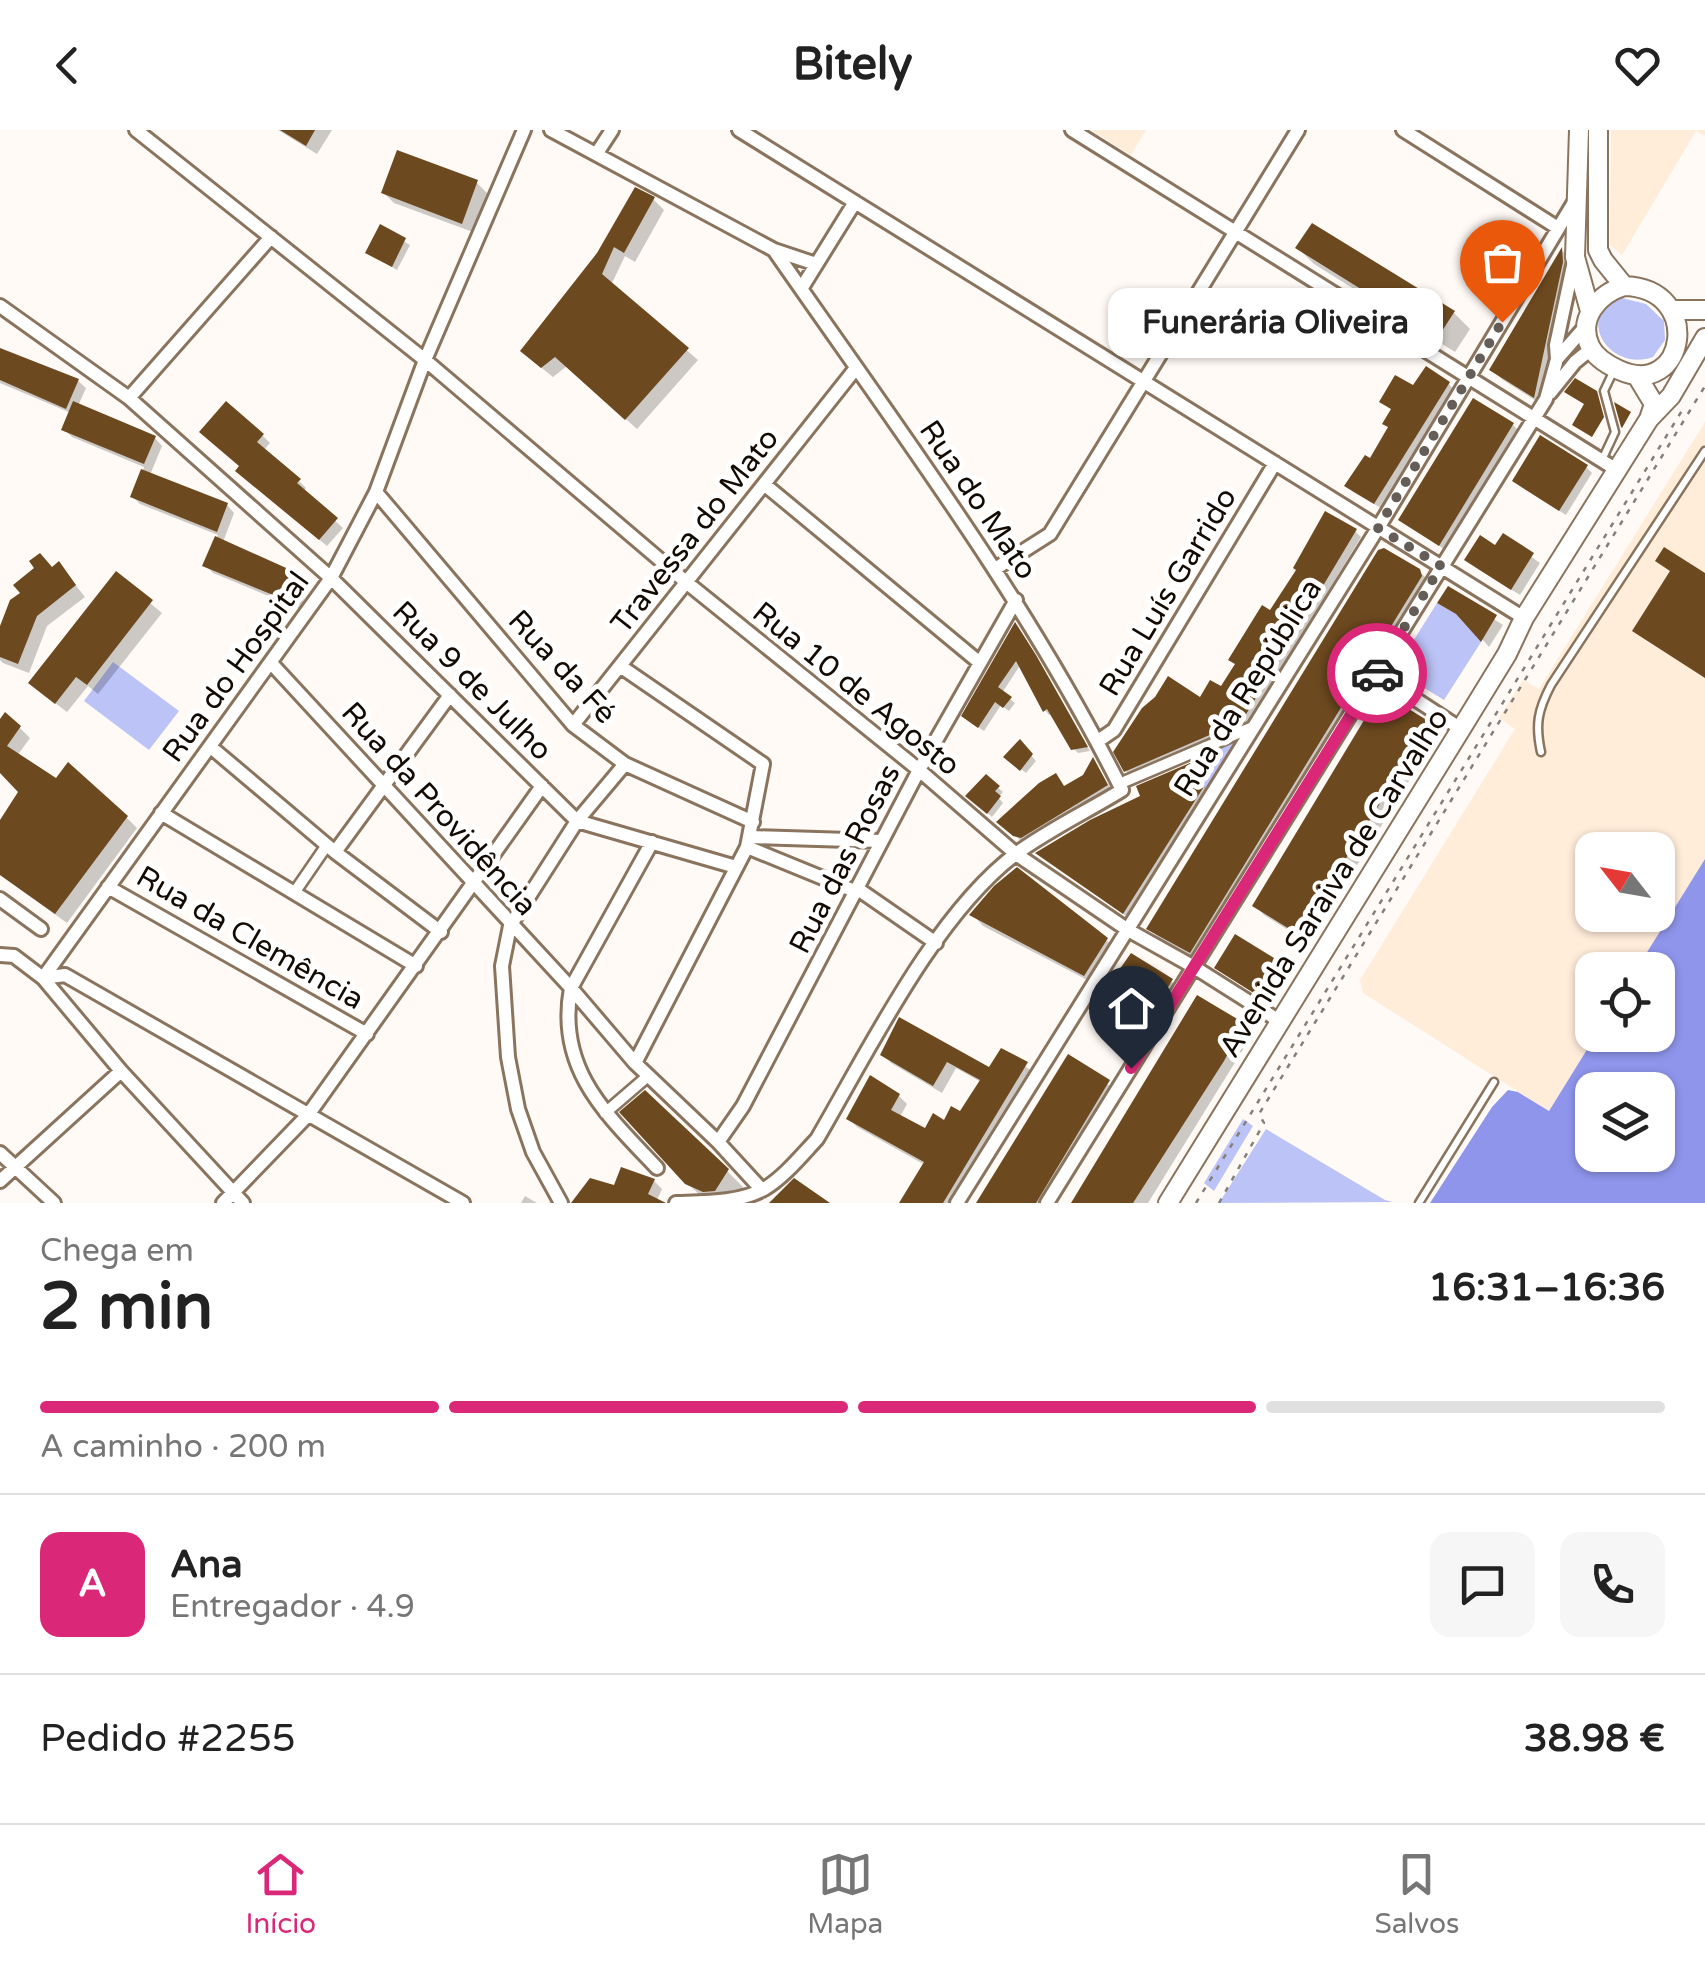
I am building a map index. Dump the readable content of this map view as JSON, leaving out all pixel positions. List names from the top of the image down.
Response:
{
  "streets": {
    "main road": ["Avenida Saraiva de Carvalho"],
    "street": [
      "Rua do Mato",
      "Travessa do Mato",
      "Rua Luís Garrido",
      "Rua do Hospital",
      "Rua da Fé",
      "Rua 9 de Julho",
      "Rua da República",
      "Rua 10 de Agosto",
      "Rua da Providência",
      "Rua das Rosas",
      "Rua da Clemência"
    ]
  },
  "crossings": [
    ["Rua do Mato", "Travessa do Mato"],
    ["Rua do Mato", "Rua Luís Garrido"],
    ["Rua do Mato", "Rua das Rosas"],
    ["Travessa do Mato", "Rua da Fé"],
    ["Travessa do Mato", "Rua 10 de Agosto"],
    ["Rua do Hospital", "Rua da Fé"],
    ["Rua do Hospital", "Rua 9 de Julho"],
    ["Rua do Hospital", "Rua 10 de Agosto"],
    ["Rua do Hospital", "Rua da Providência"],
    ["Rua do Hospital", "Rua da Clemência"],
    ["Rua da República", "Rua 10 de Agosto"],
    ["Rua 10 de Agosto", "Rua das Rosas"],
    ["Rua 10 de Agosto", "Avenida Saraiva de Carvalho"],
    ["Rua da Providência", "Rua das Rosas"]
  ],
  "places": ["Funerária Oliveira"],
  "north": "top left",
  "page": {
    "header": "Bitely",
    "bubble": "Funerária Oliveira",
    "heading": ["2 min", "Chega em", "16:31–16:36"],
    "panel": [
      "Ana",
      "Entregador · 4.9",
      "Pedido #2255",
      "38.98 €"
    ],
    "bar": "A caminho · 200 m",
    "round": "A",
    "tabs": ["Início", "Mapa", "Salvos"]
  }
}
